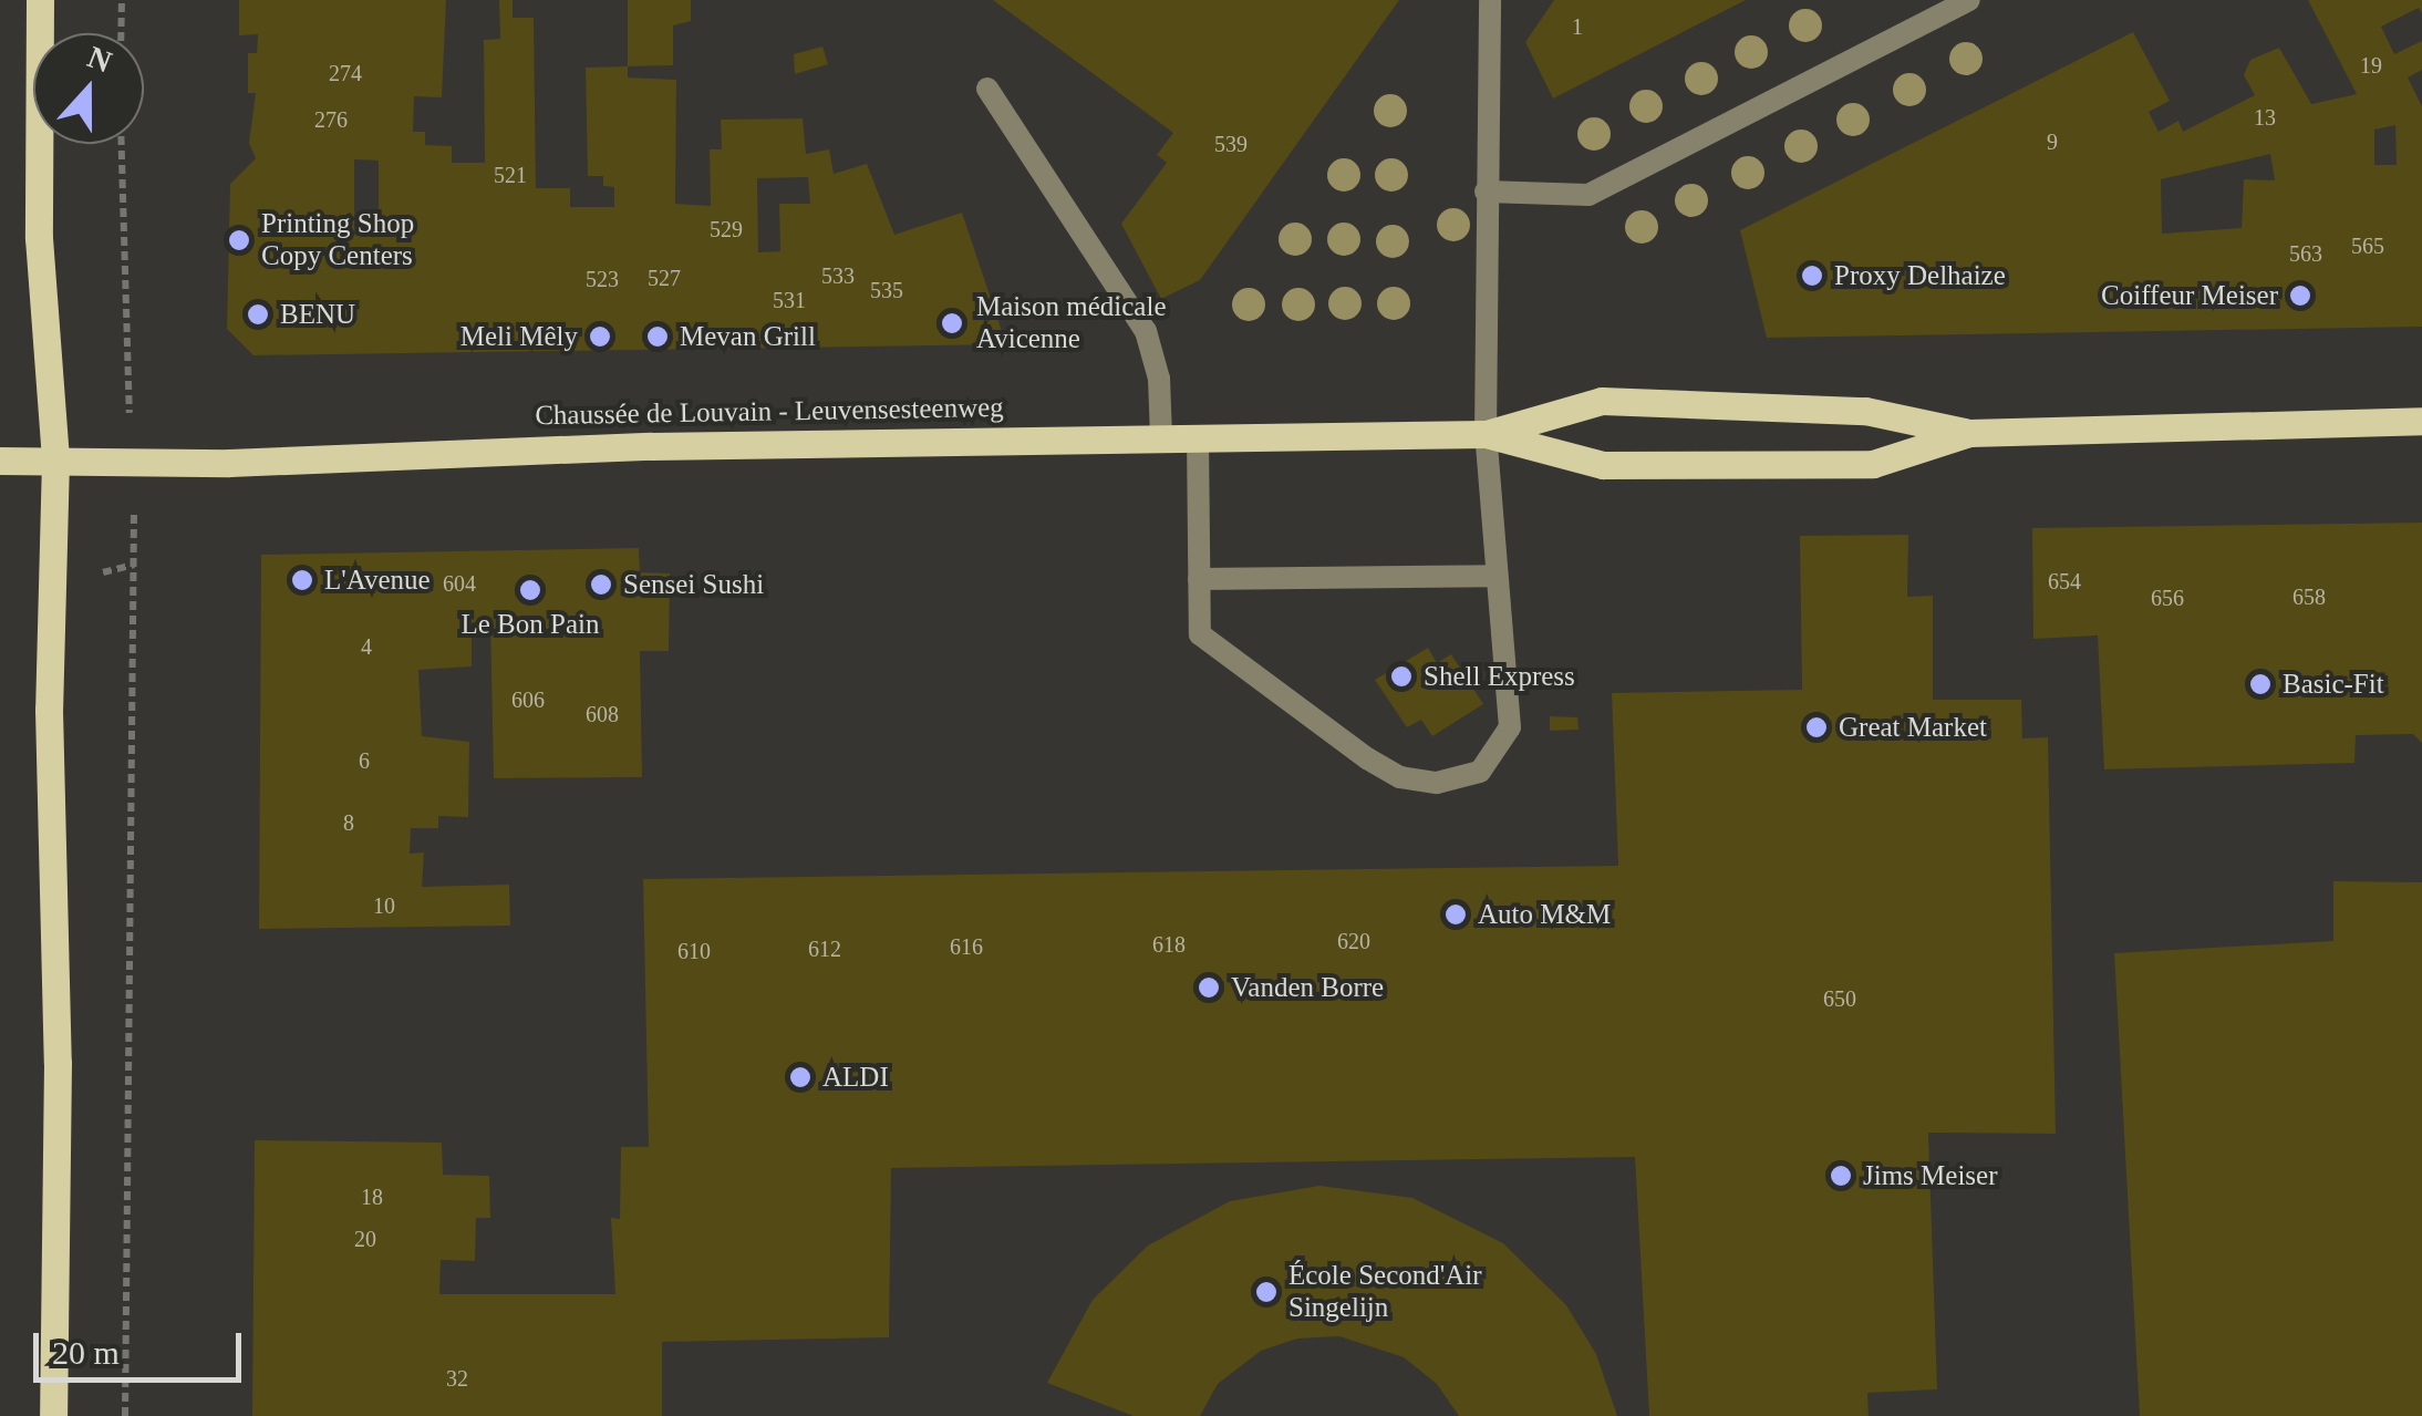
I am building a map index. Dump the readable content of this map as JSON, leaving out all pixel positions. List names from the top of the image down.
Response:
{
  "streets": {
    "main road": ["Chaussée de Louvain - Leuvensesteenweg"]
  },
  "places": [
    "Printing Shop Copy Centers",
    "Proxy Delhaize",
    "Coiffeur Meiser",
    "BENU",
    "Maison médicale Avicenne",
    "Meli Mêly",
    "Mevan Grill",
    "L'Avenue",
    "Sensei Sushi",
    "Le Bon Pain",
    "Shell Express",
    "Basic-Fit",
    "Great Market",
    "Auto M&M",
    "Vanden Borre",
    "ALDI",
    "Jims Meiser",
    "École Second'Air Singelijn"
  ],
  "house_numbers": [
    "1",
    "19",
    "274",
    "13",
    "276",
    "9",
    "539",
    "521",
    "529",
    "565",
    "563",
    "533",
    "527",
    "523",
    "535",
    "531",
    "654",
    "604",
    "658",
    "656",
    "4",
    "606",
    "608",
    "6",
    "8",
    "10",
    "620",
    "618",
    "616",
    "612",
    "610",
    "650",
    "18",
    "20",
    "32"
  ],
  "scale_bar": "20 m",
  "north": "top"
}
